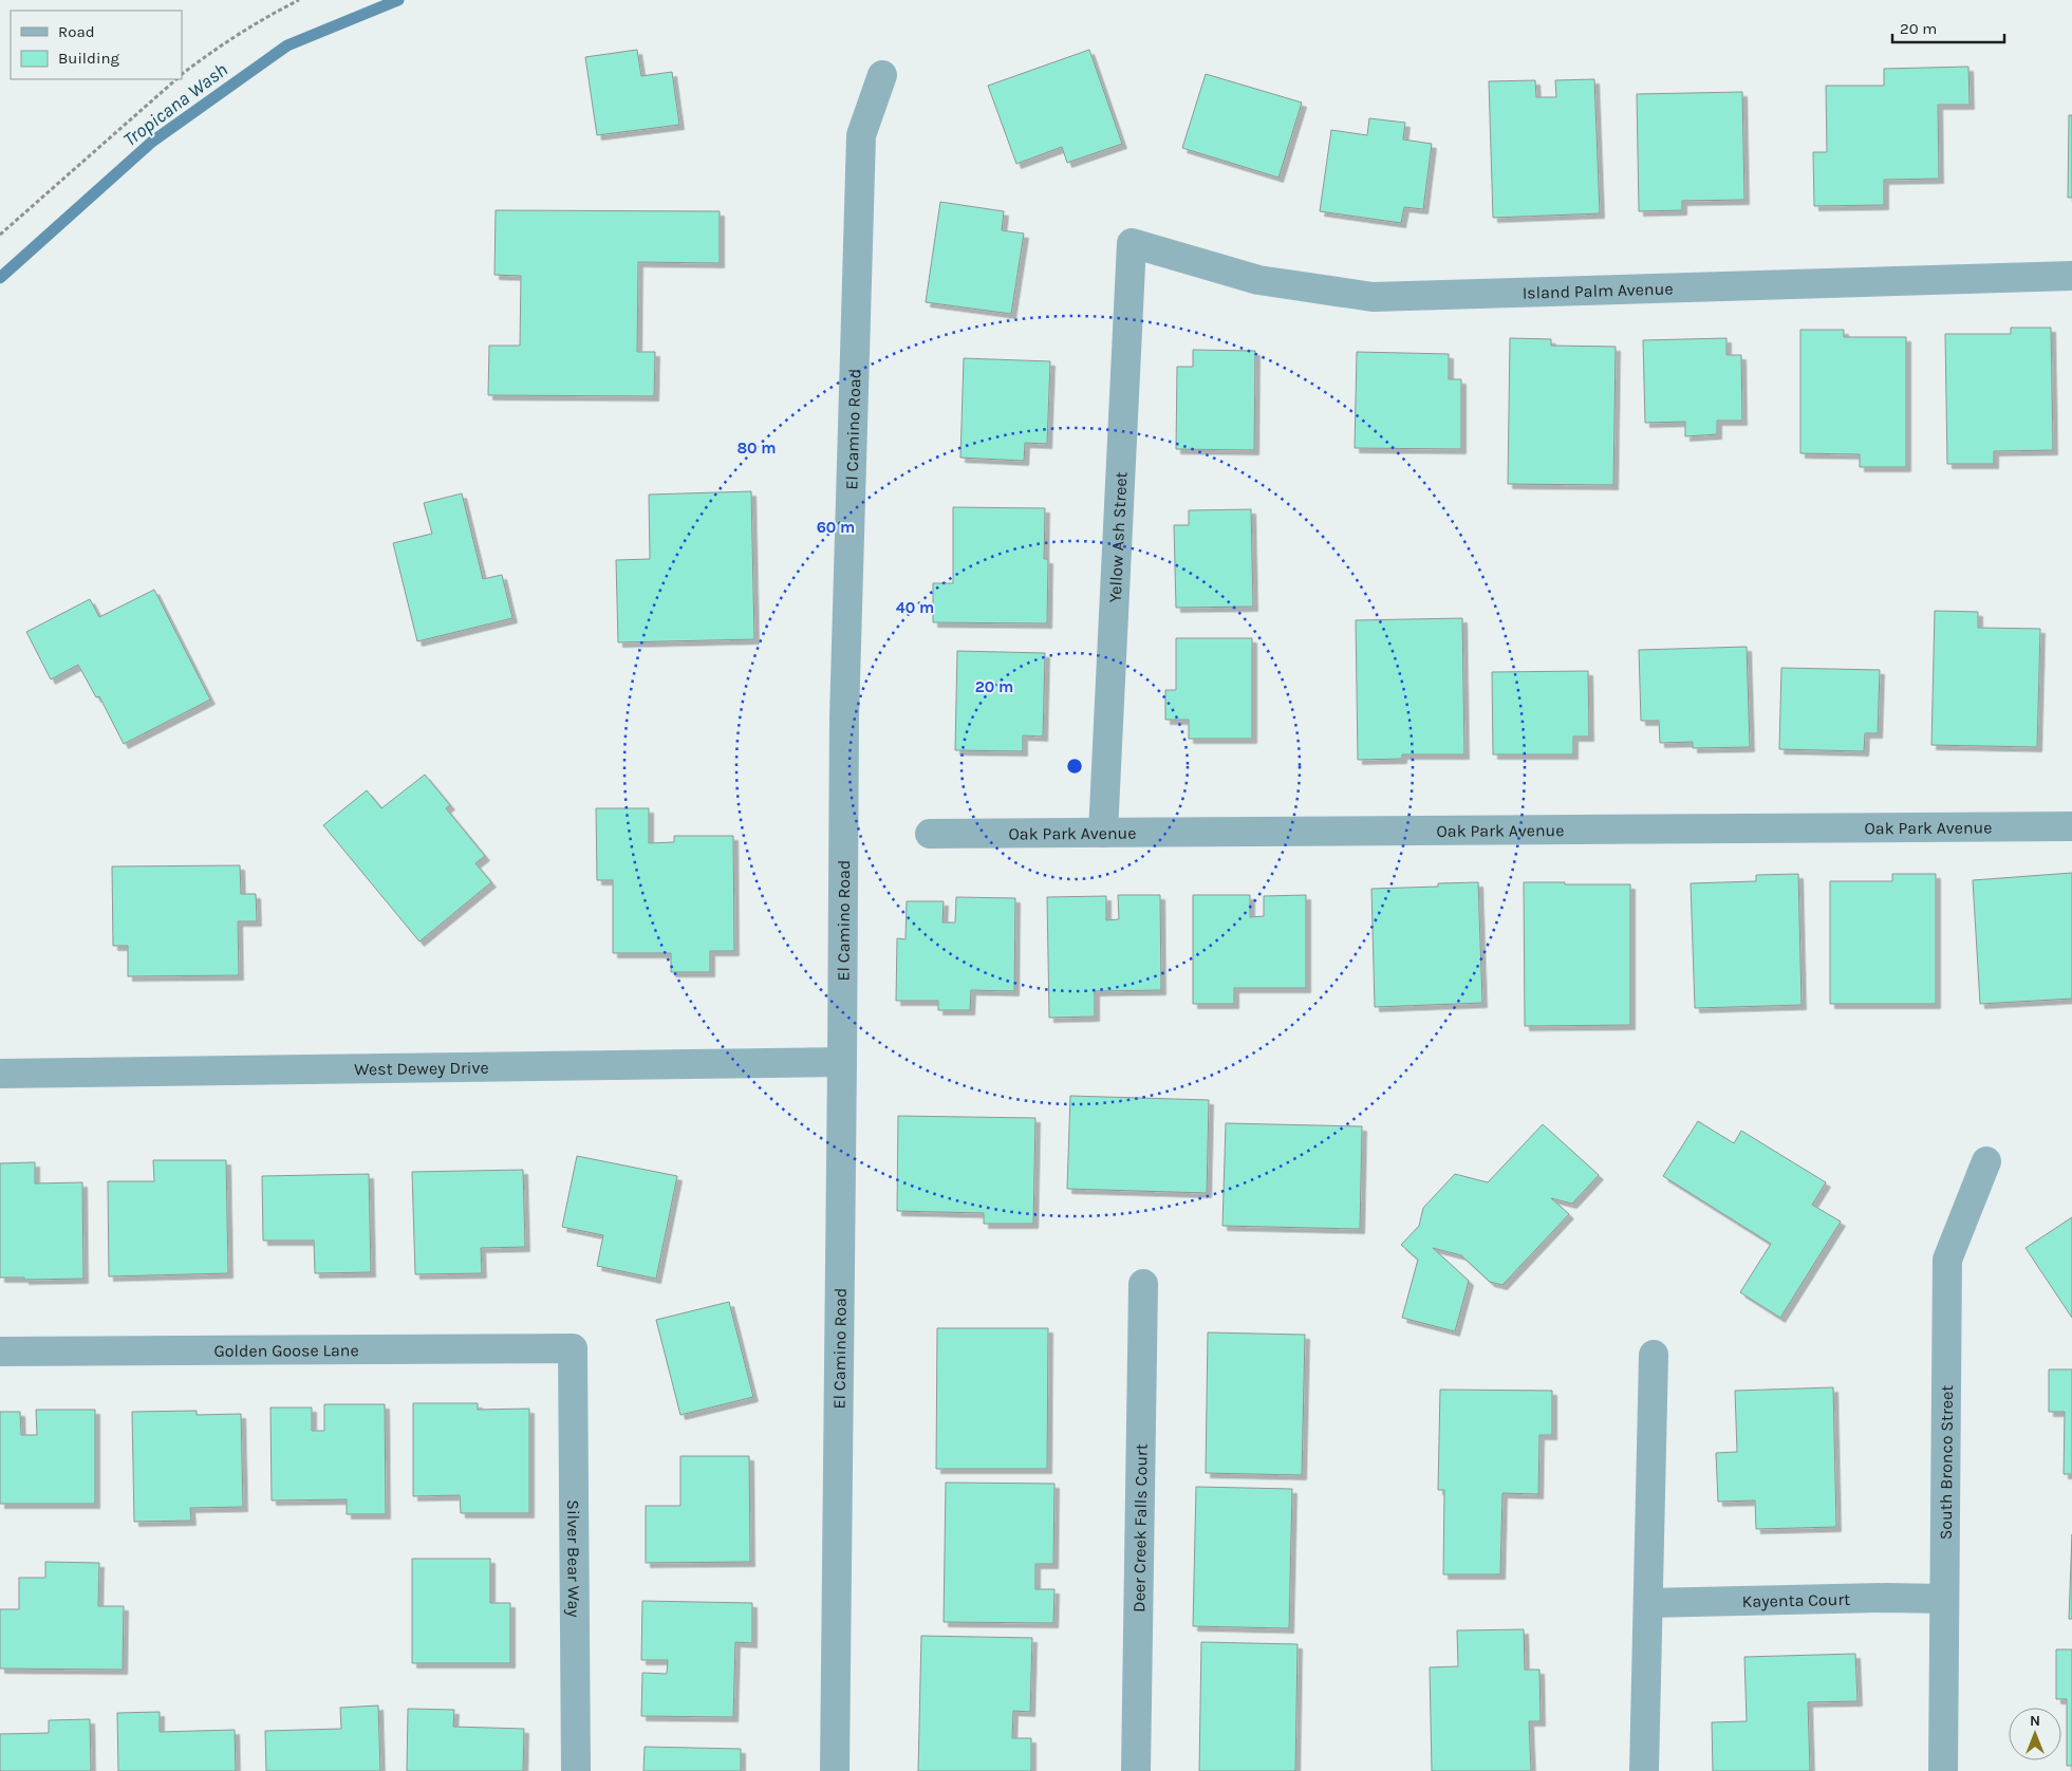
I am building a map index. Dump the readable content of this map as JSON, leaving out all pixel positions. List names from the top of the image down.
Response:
{
  "streets": {
    "street": [
      "Island Palm Avenue",
      "El Camino Road",
      "Yellow Ash Street",
      "Oak Park Avenue",
      "West Dewey Drive",
      "Golden Goose Lane",
      "South Bronco Street",
      "Deer Creek Falls Court",
      "Silver Bear Way",
      "Kayenta Court"
    ]
  },
  "crossings": [
    ["Island Palm Avenue", "Yellow Ash Street"],
    ["El Camino Road", "West Dewey Drive"],
    ["Yellow Ash Street", "Oak Park Avenue"],
    ["Golden Goose Lane", "Silver Bear Way"],
    ["South Bronco Street", "Kayenta Court"]
  ],
  "water": ["Tropicana Wash"],
  "legend": ["Road", "Building"],
  "scale_bar": "20 m",
  "north": "top",
  "rings": [
    "80 m",
    "60 m",
    "40 m",
    "20 m"
  ]
}
